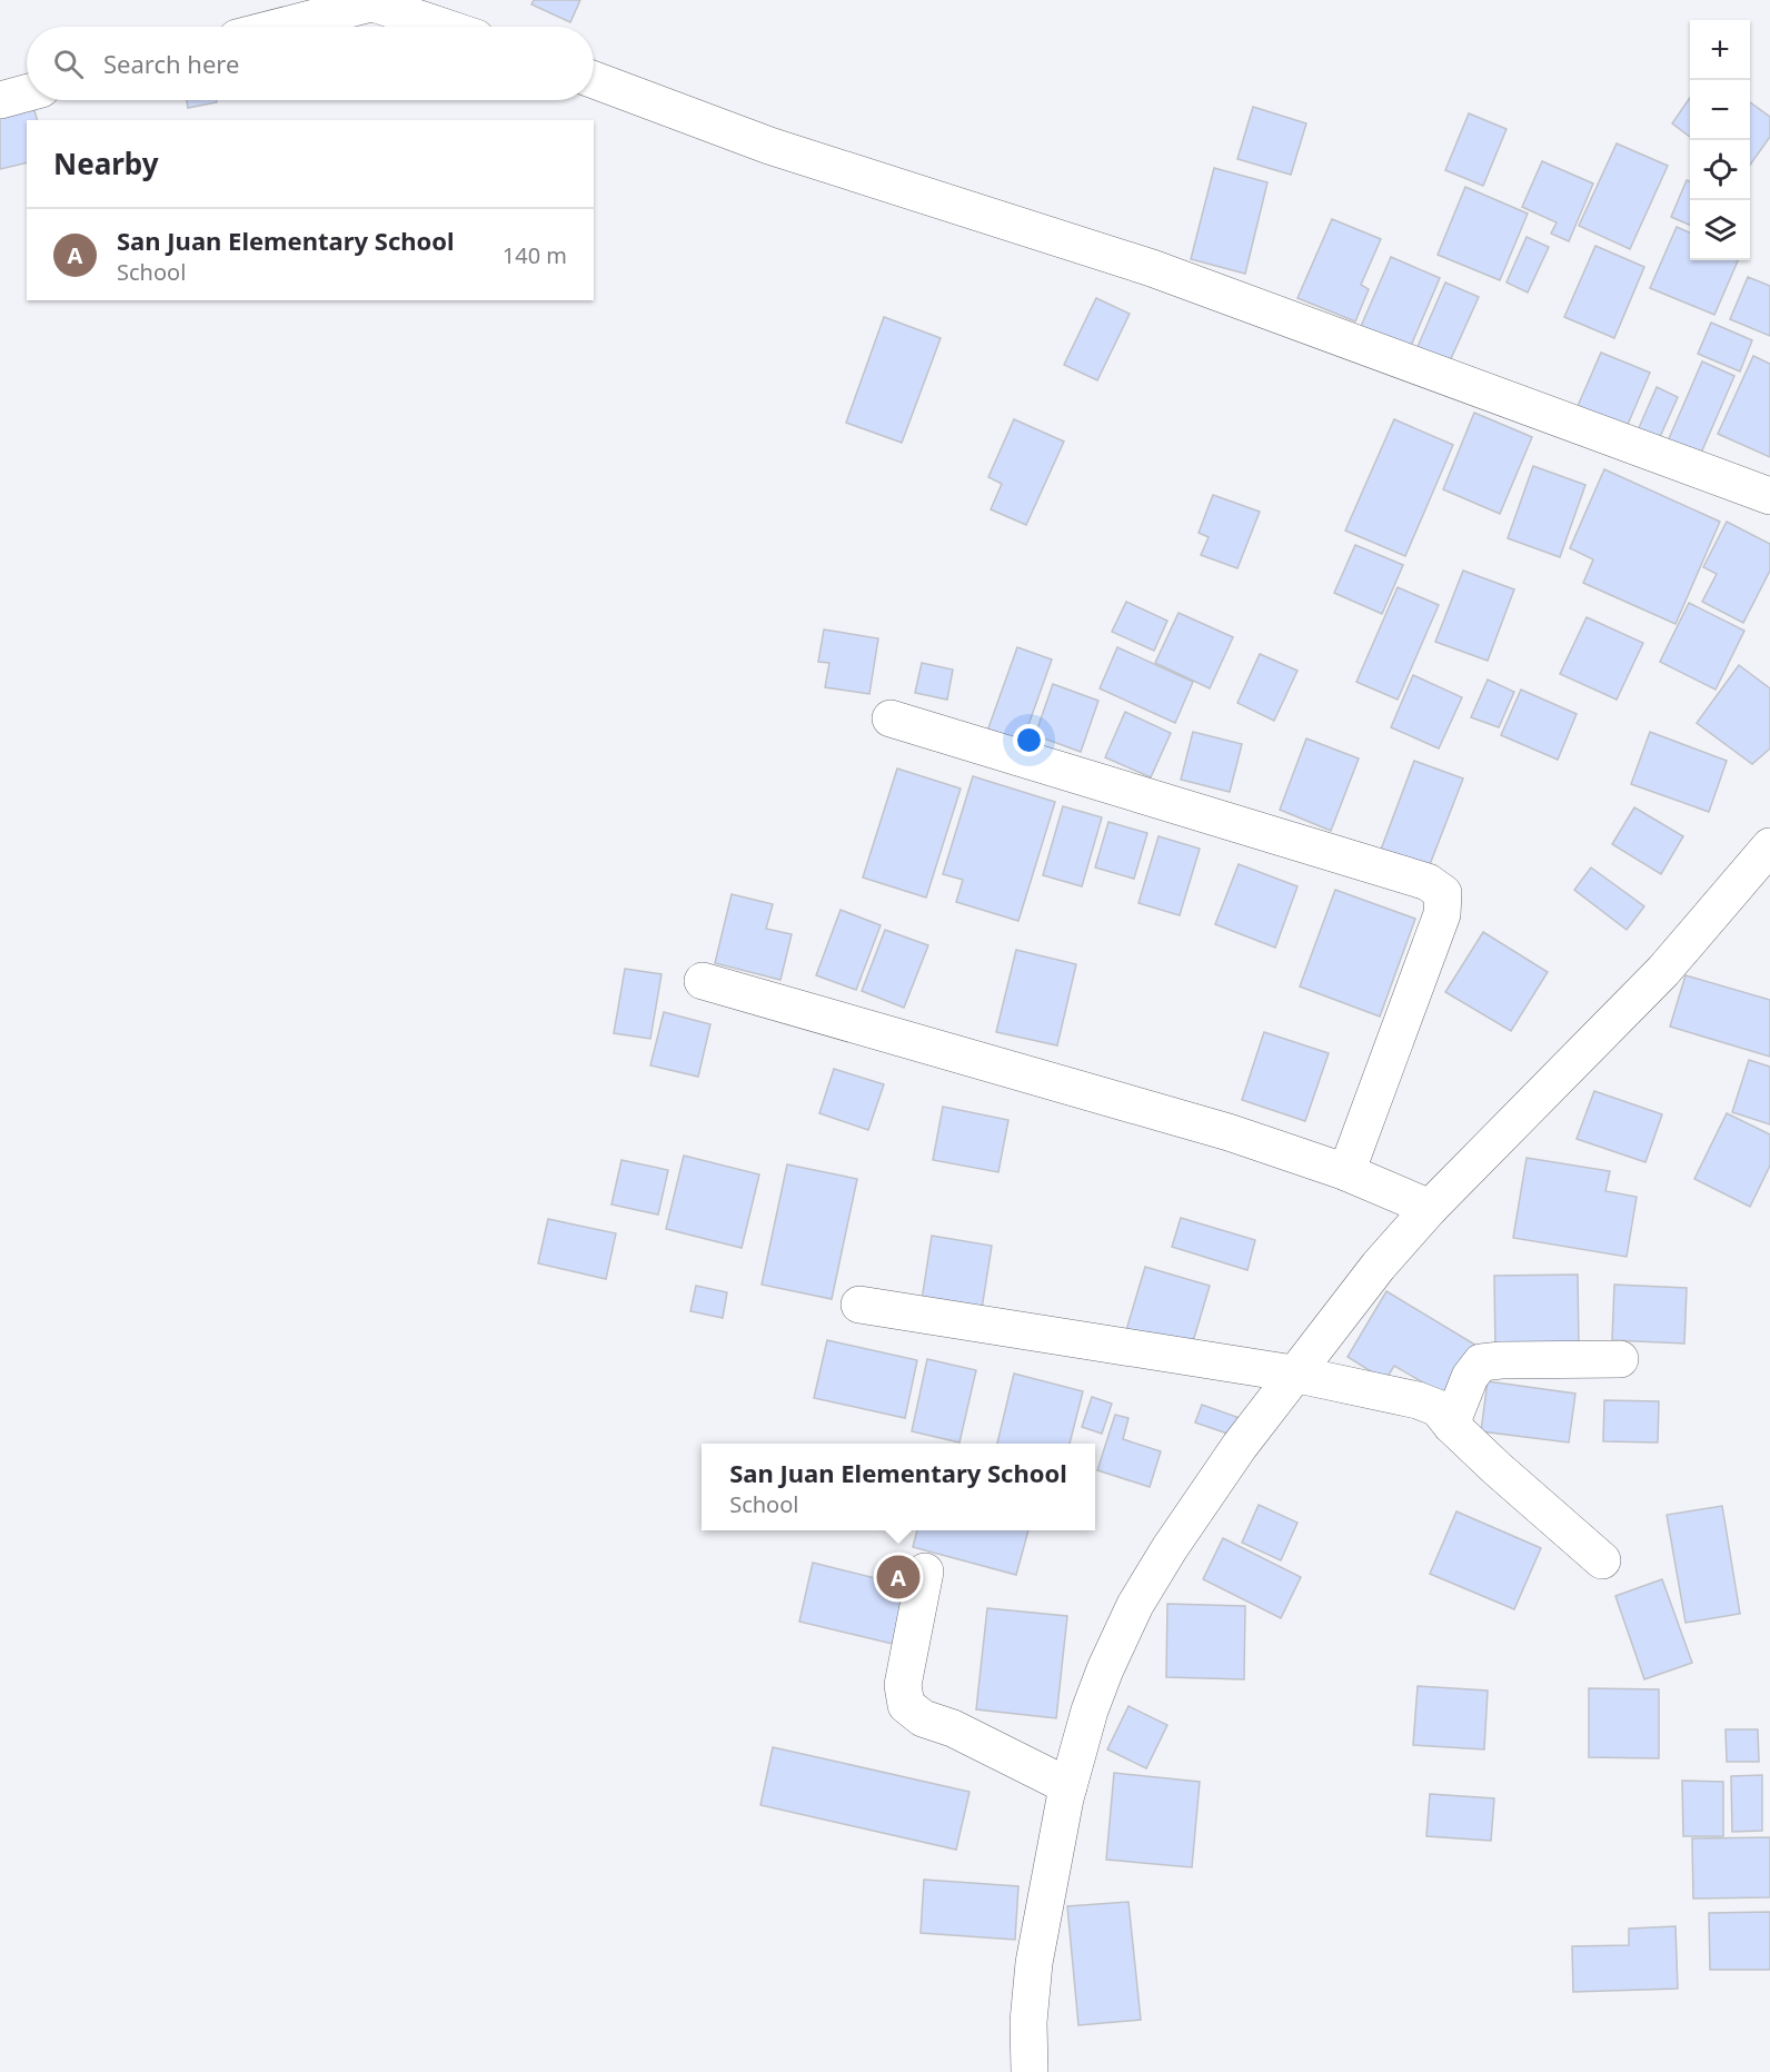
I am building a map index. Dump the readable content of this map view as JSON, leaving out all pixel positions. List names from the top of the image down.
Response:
{
  "page": {
    "map_buttons": ["+", "−"],
    "search": "Search here",
    "heading": "Nearby",
    "list": [
      {
        "mark": "A",
        "name": "San Juan Elementary School",
        "note": "School",
        "value": "140 m"
      }
    ],
    "popup": ["San Juan Elementary School", "School"],
    "pins": "A"
  }
}
